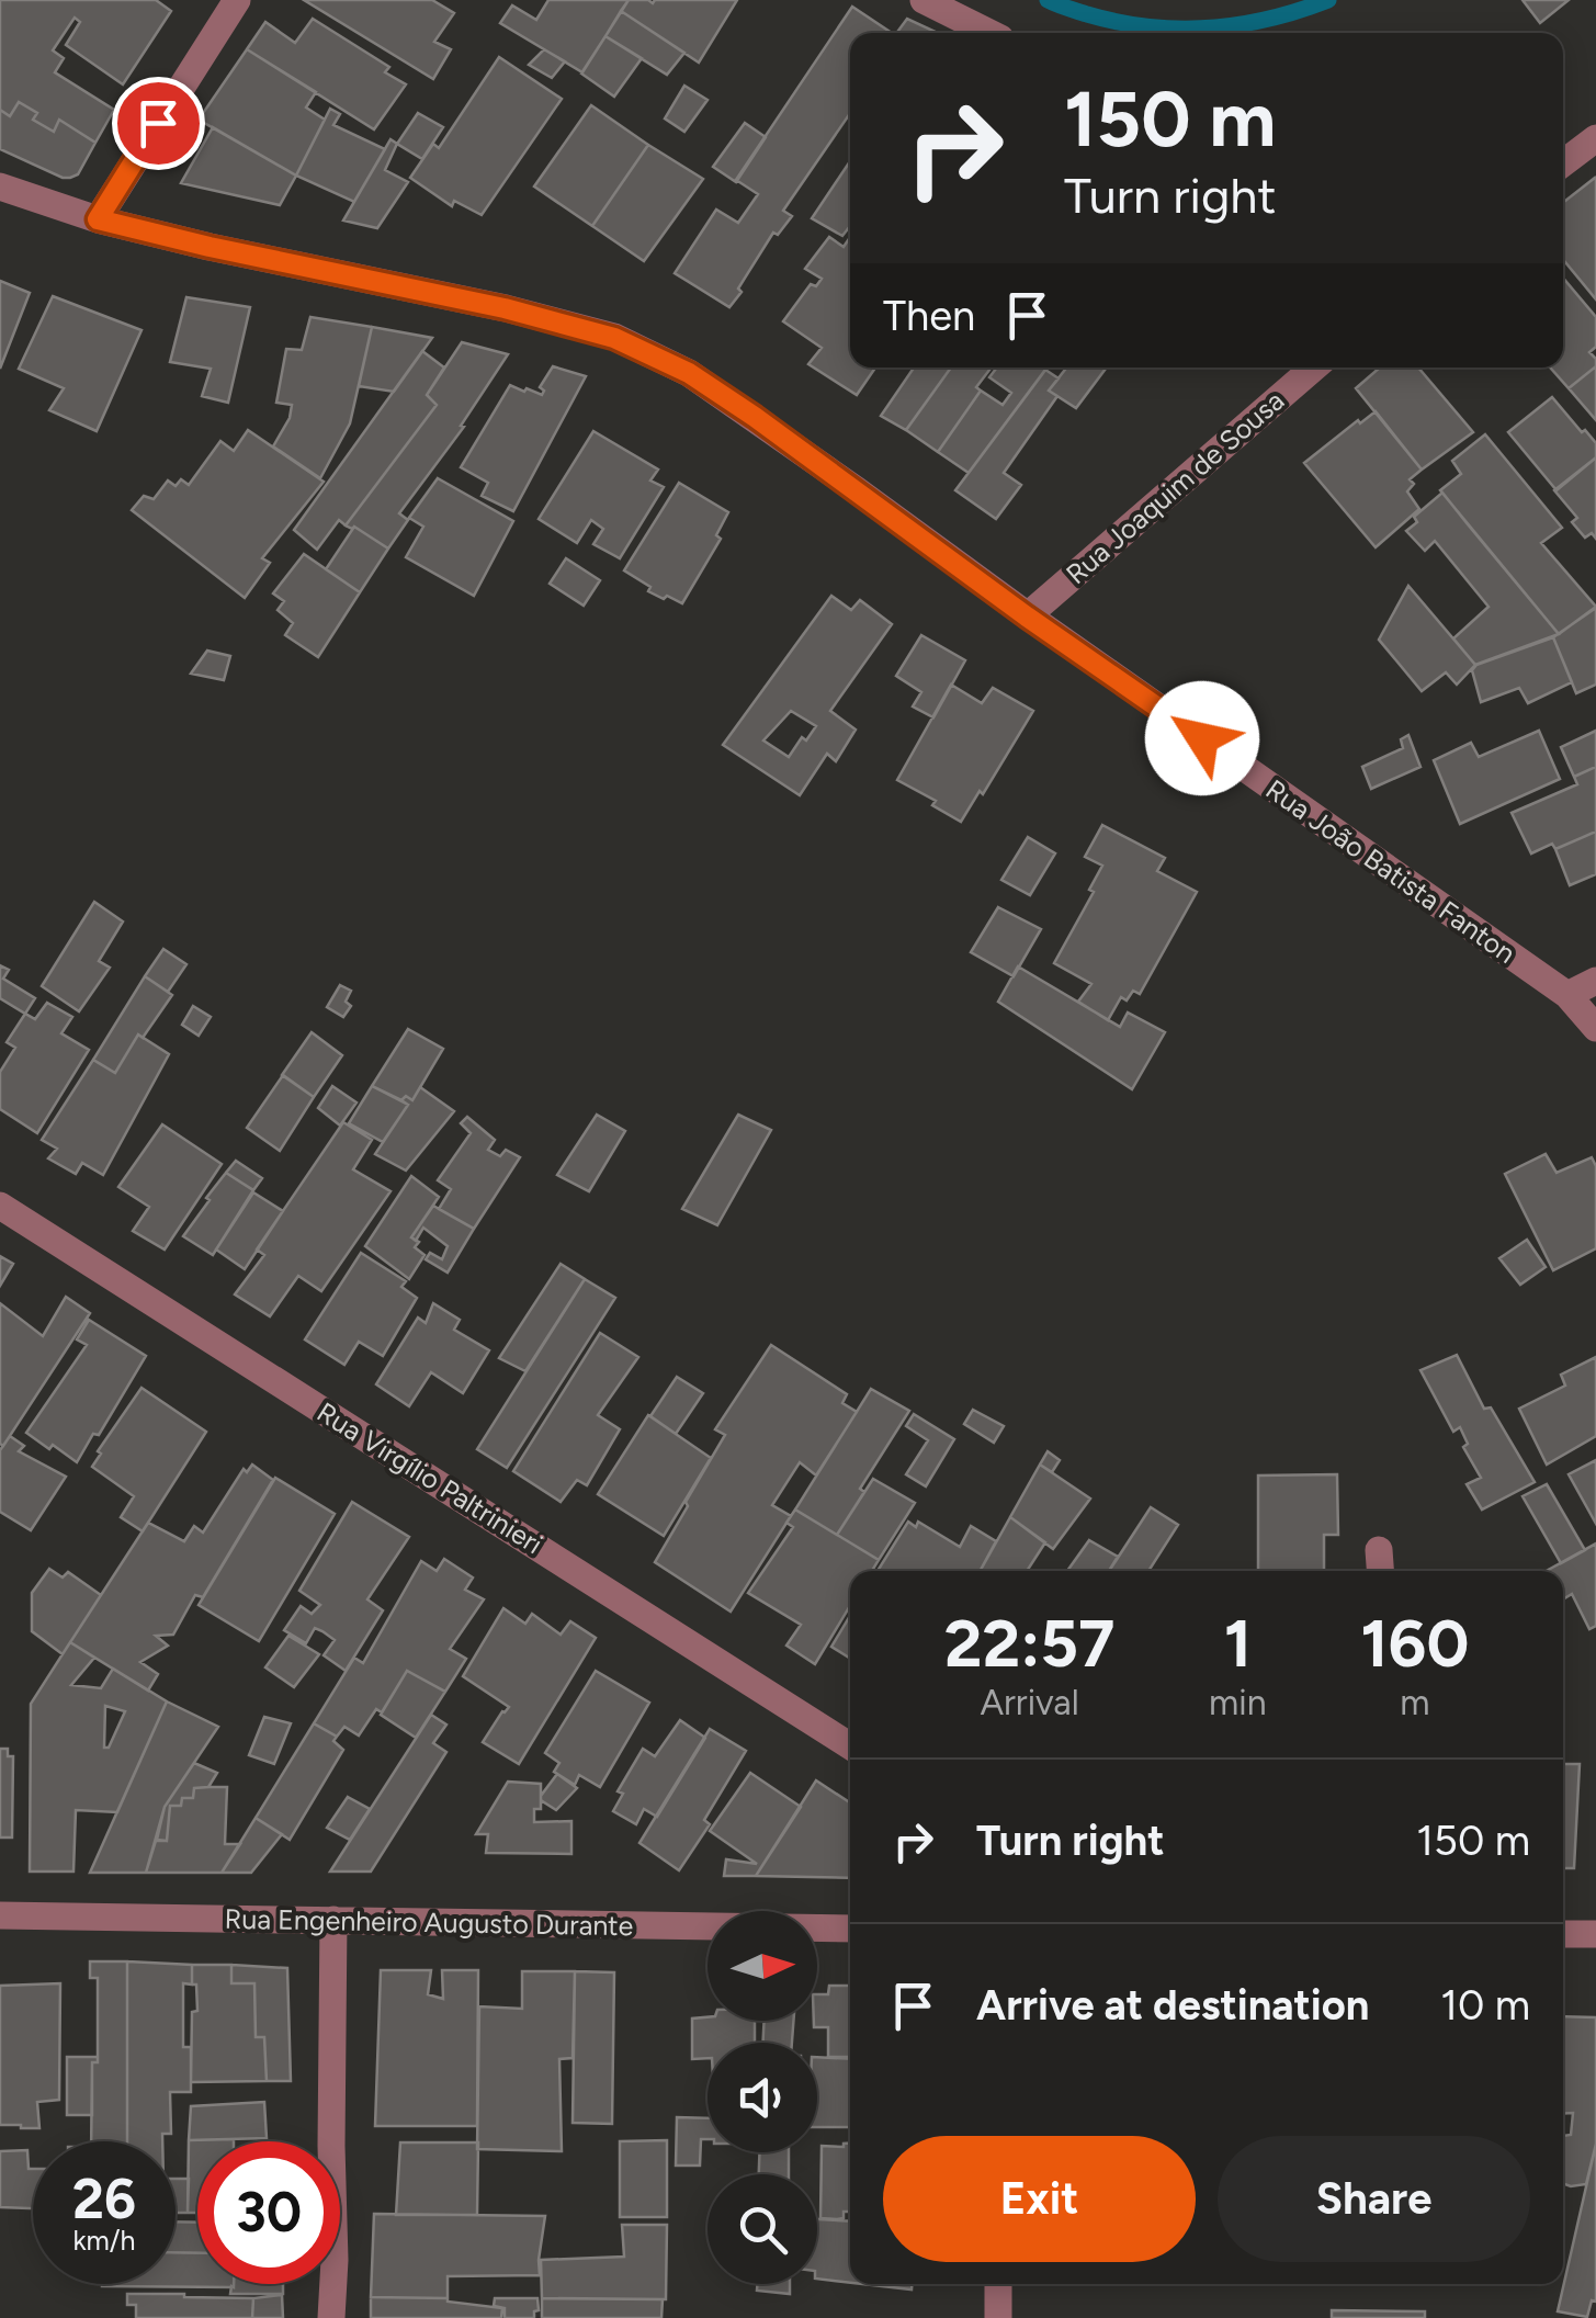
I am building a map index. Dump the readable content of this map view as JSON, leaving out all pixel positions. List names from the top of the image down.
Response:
{
  "streets": {
    "street": [
      "Rua Joaquim de Sousa",
      "Rua João Batista Fanton",
      "Rua Virgílio Paltrinieri",
      "Rua Engenheiro Augusto Durante"
    ]
  },
  "crossings": [
    ["Rua Joaquim de Sousa", "Rua João Batista Fanton"]
  ],
  "north": "right",
  "page": {
    "turn": ["150 m", "Turn right"],
    "then": "Then",
    "eta": [
      "22:57",
      "Arrival",
      "1",
      "min",
      "160",
      "m"
    ],
    "list": [
      {
        "name": "Turn right",
        "value": "150 m"
      },
      {
        "name": "Arrive at destination",
        "value": "10 m"
      }
    ],
    "buttons": ["Exit", "Share"],
    "speed": "26 km/h",
    "limit": "30"
  }
}
